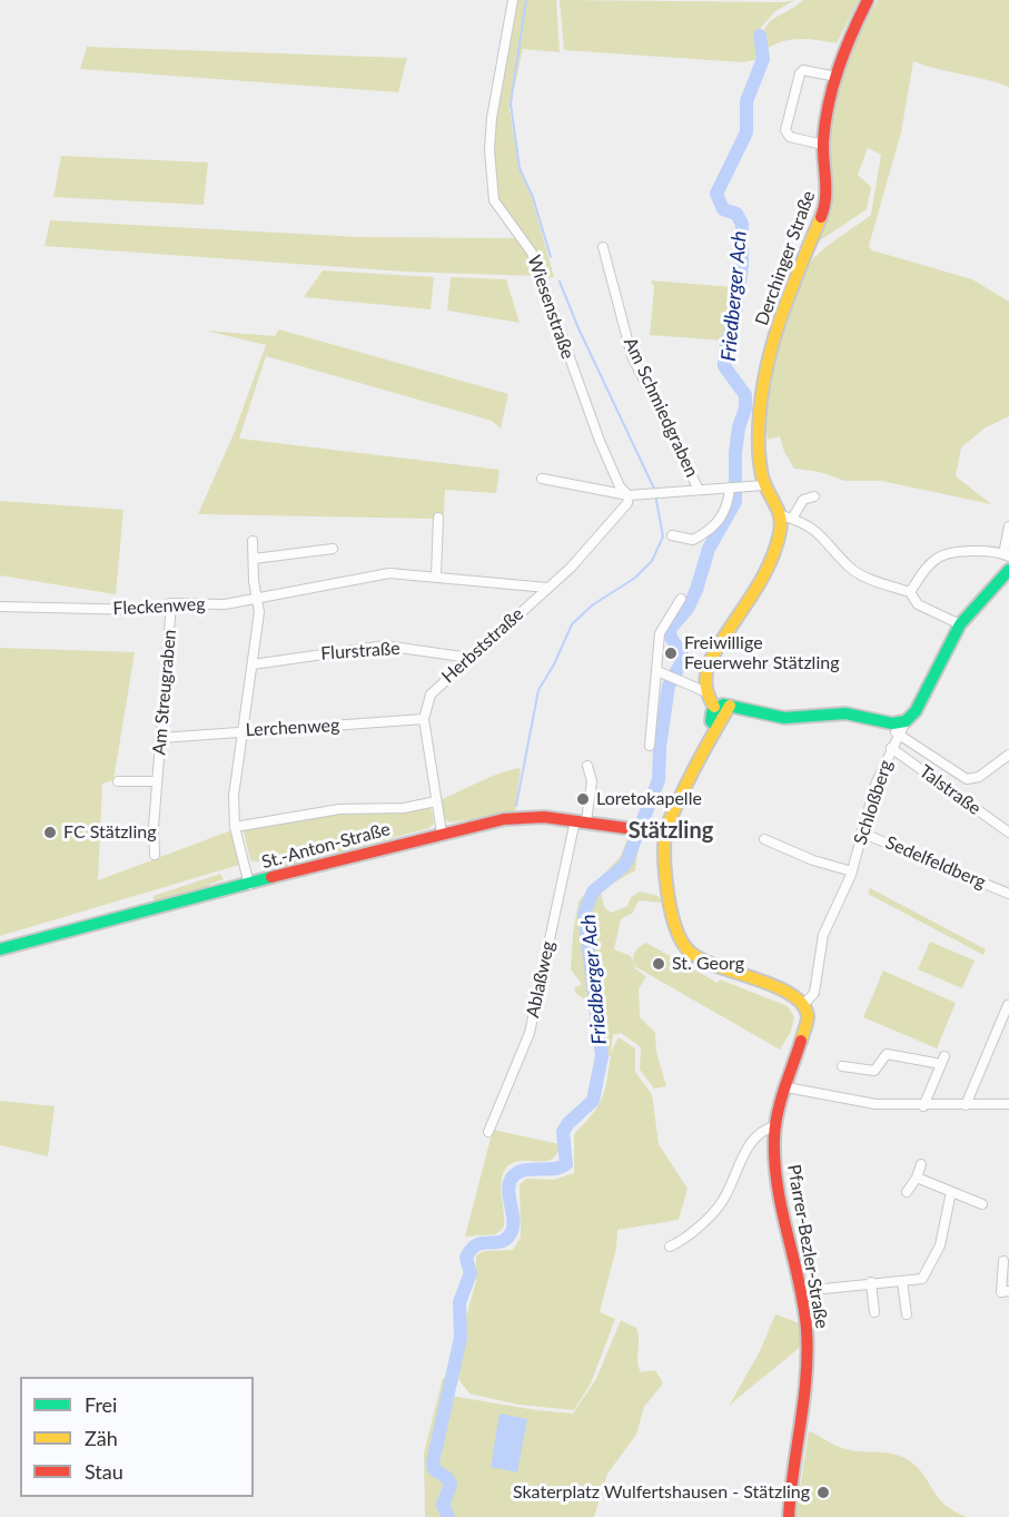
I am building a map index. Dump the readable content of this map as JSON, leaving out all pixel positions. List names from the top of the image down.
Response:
{
  "streets": {
    "street": [
      "Derchinger Straße",
      "Wiesenstraße",
      "Am Schmiedgraben",
      "Fleckenweg",
      "Herbststraße",
      "Flurstraße",
      "Am Streugraben",
      "Lerchenweg",
      "Talstraße",
      "Schloßberg",
      "St.-Anton-Straße",
      "Sedelfeldberg",
      "Ablaßweg",
      "Pfarrer-Bezler-Straße"
    ]
  },
  "crossings": [
    ["Wiesenstraße", "Herbststraße"],
    ["Fleckenweg", "Herbststraße"],
    ["Fleckenweg", "Am Streugraben"],
    ["Herbststraße", "Flurstraße"],
    ["Herbststraße", "Lerchenweg"],
    ["Am Streugraben", "Lerchenweg"],
    ["Talstraße", "Schloßberg"],
    ["Schloßberg", "Sedelfeldberg"],
    ["Schloßberg", "Pfarrer-Bezler-Straße"],
    ["St.-Anton-Straße", "Ablaßweg"]
  ],
  "districts": ["Stätzling"],
  "water": ["Friedberger Ach"],
  "places": [
    "Freiwillige Feuerwehr Stätzling",
    "Loretokapelle",
    "FC Stätzling",
    "St. Georg",
    "Skaterplatz Wulfertshausen - Stätzling"
  ],
  "legend": ["Frei", "Zäh", "Stau"]
}
